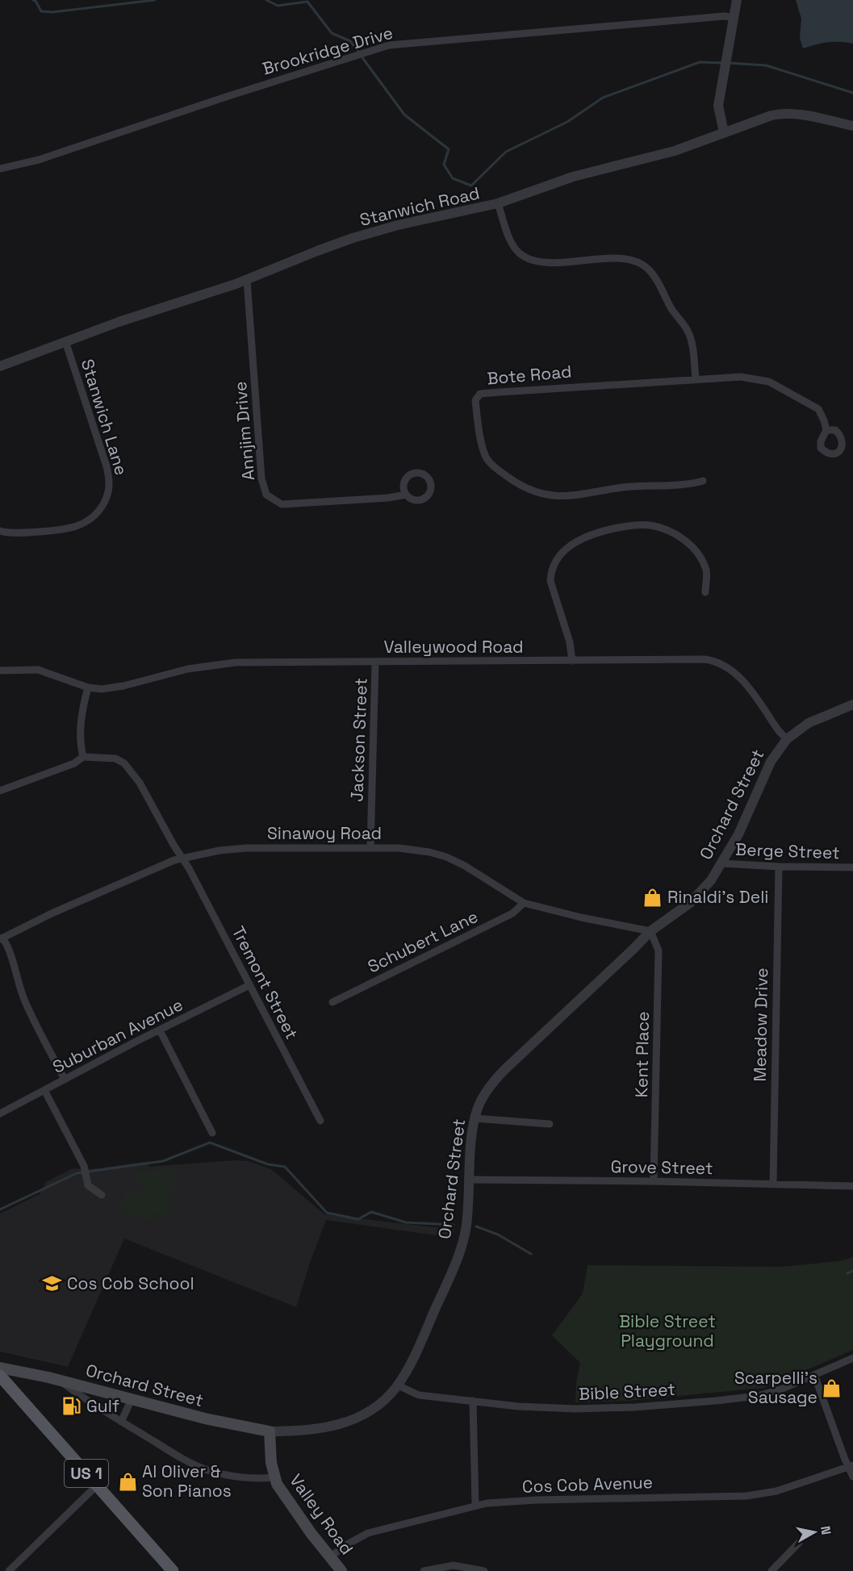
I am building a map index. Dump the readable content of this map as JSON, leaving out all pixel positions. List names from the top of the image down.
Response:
{
  "streets": {
    "main road": ["Orchard Street", "US 1", "Valley Road"],
    "street": [
      "Brookridge Drive",
      "Stanwich Road",
      "Bote Road",
      "Stanwich Lane",
      "Annjim Drive",
      "Valleywood Road",
      "Jackson Street",
      "Sinawoy Road",
      "Berge Street",
      "Schubert Lane",
      "Tremont Street",
      "Meadow Drive",
      "Suburban Avenue",
      "Kent Place",
      "Grove Street",
      "Bible Street",
      "Cos Cob Avenue"
    ]
  },
  "crossings": [
    ["Stanwich Road", "Stanwich Lane"],
    ["Stanwich Road", "Annjim Drive"],
    ["Valleywood Road", "Jackson Street"],
    ["Valleywood Road", "Orchard Street"],
    ["Jackson Street", "Sinawoy Road"],
    ["Orchard Street", "Sinawoy Road"],
    ["Orchard Street", "Berge Street"],
    ["Orchard Street", "Kent Place"],
    ["Orchard Street", "Grove Street"],
    ["Orchard Street", "Bible Street"],
    ["Orchard Street", "Valley Road"],
    ["Sinawoy Road", "Schubert Lane"],
    ["Sinawoy Road", "Tremont Street"],
    ["Sinawoy Road", "Kent Place"],
    ["Berge Street", "Meadow Drive"],
    ["Tremont Street", "Suburban Avenue"],
    ["Meadow Drive", "Grove Street"],
    ["Kent Place", "Grove Street"],
    ["Cos Cob Avenue", "Valley Road"]
  ],
  "parks": ["Bible Street Playground"],
  "places": {
    "shop": ["Rinaldi's Deli", "Scarpelli's Sausage", "Al Oliver & Son Pianos"],
    "school or university": ["Cos Cob School"],
    "fuel station": ["Gulf"]
  },
  "north": "right"
}
